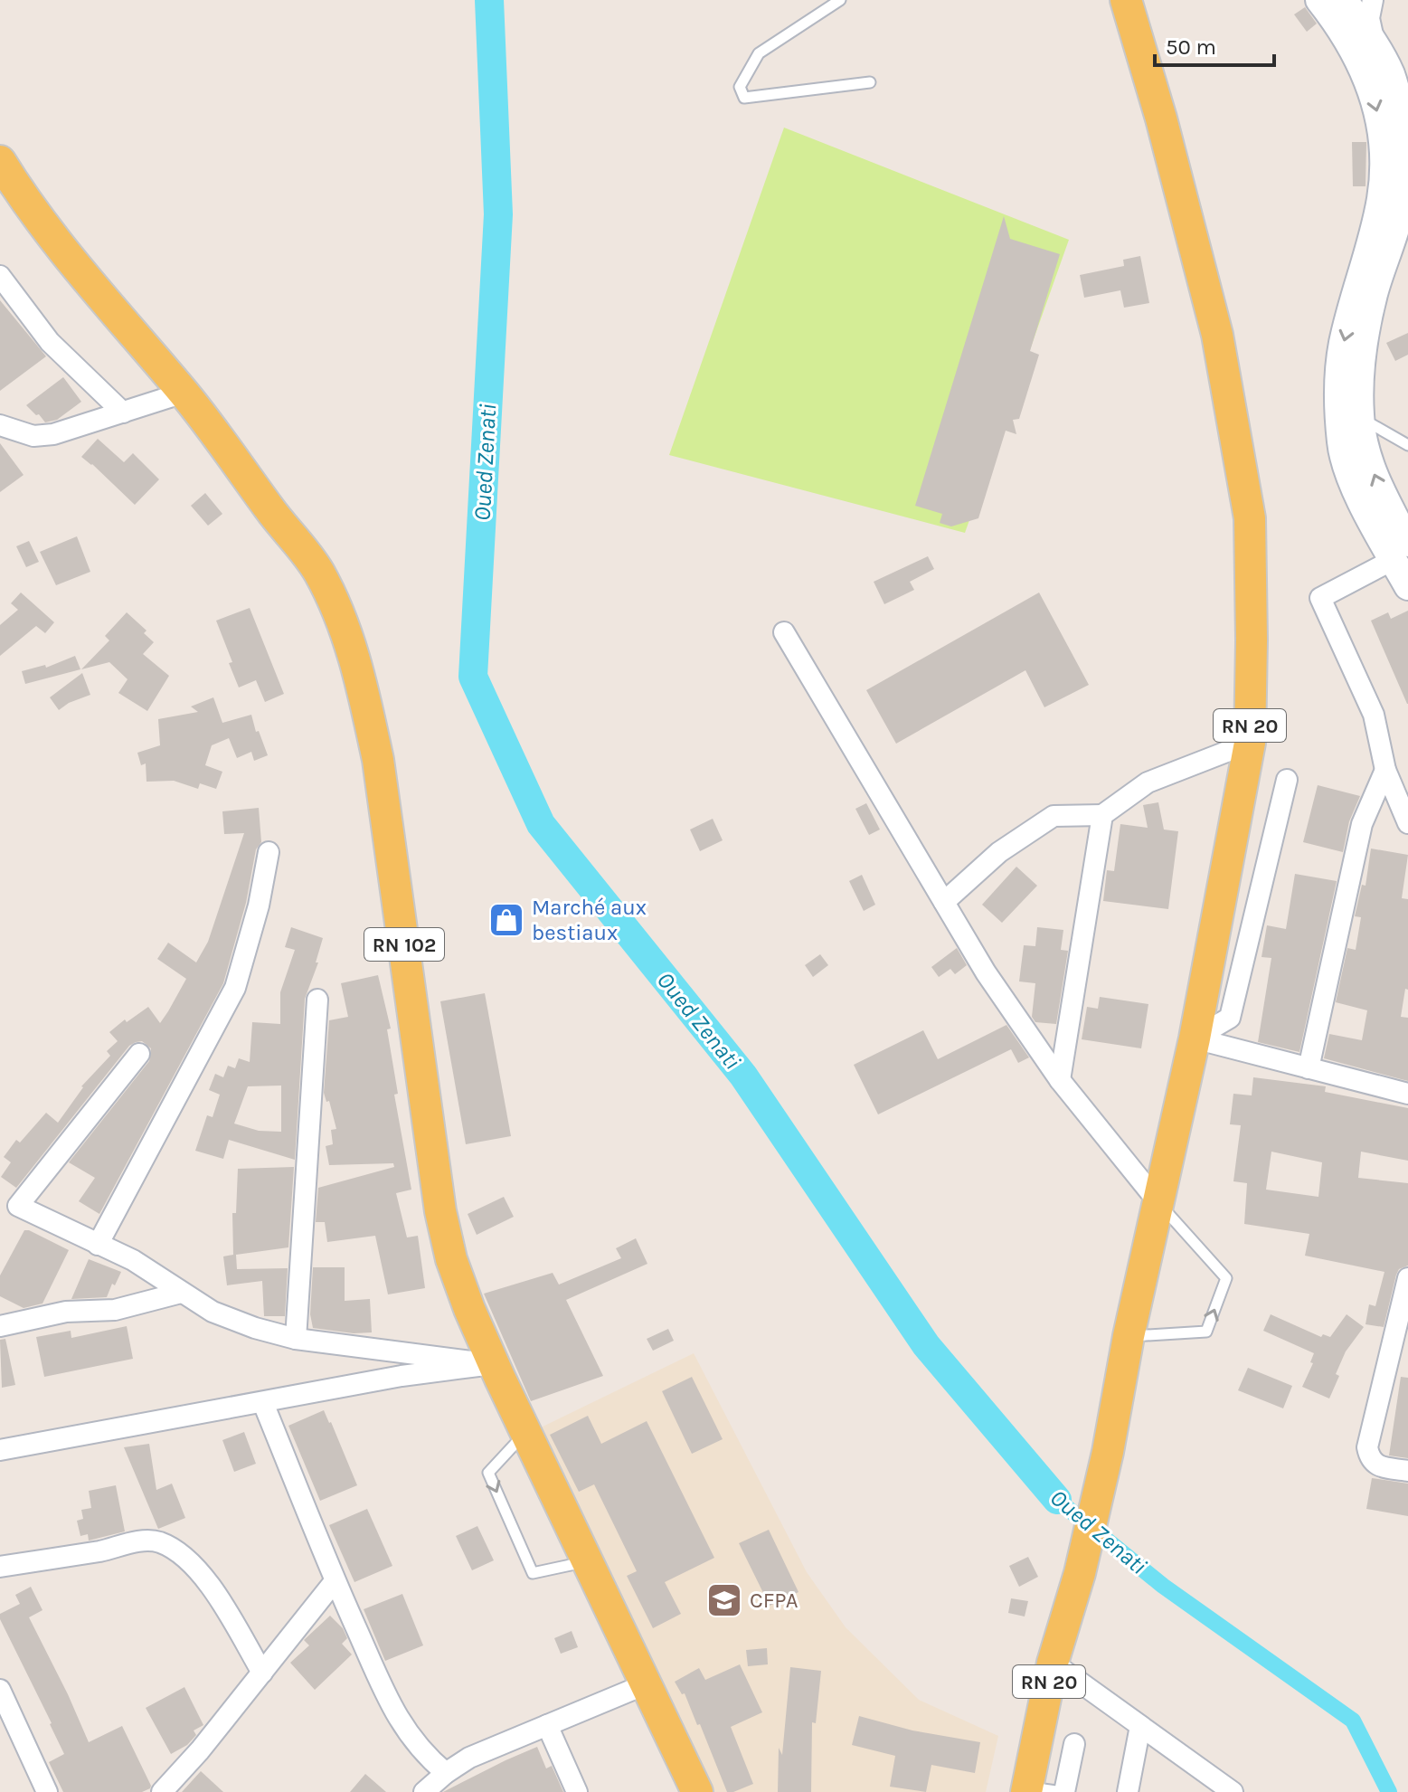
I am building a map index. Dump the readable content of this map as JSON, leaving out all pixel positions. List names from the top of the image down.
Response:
{
  "streets": {
    "main road": ["RN 20", "RN 102"]
  },
  "water": ["Oued Zenati"],
  "places": {
    "shop": ["Marché aux bestiaux"],
    "school or university": ["CFPA"]
  },
  "scale_bar": "50 m"
}
